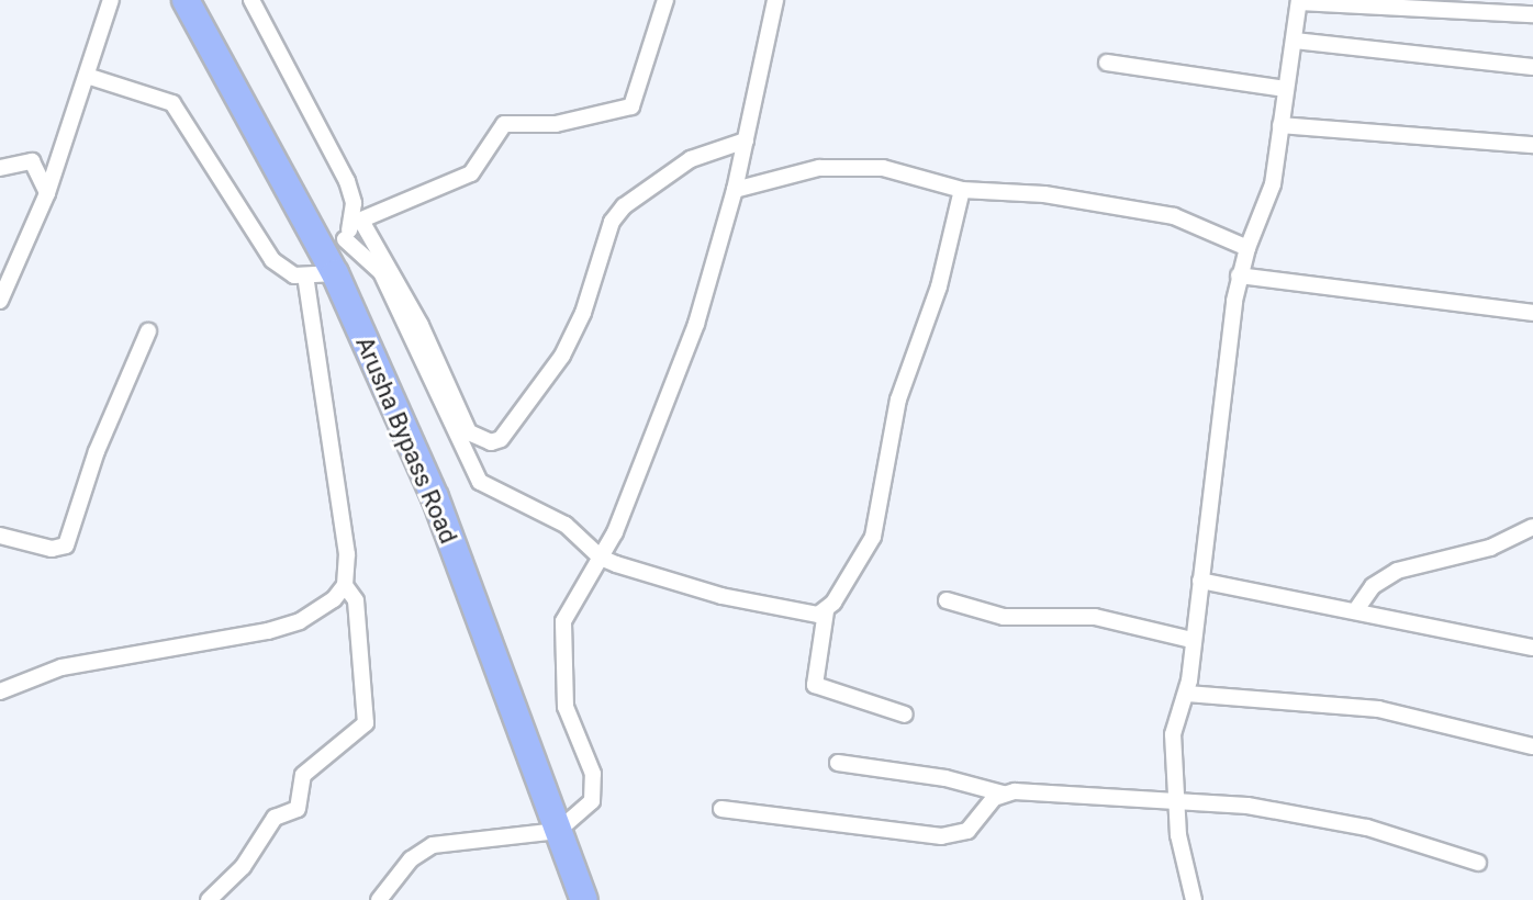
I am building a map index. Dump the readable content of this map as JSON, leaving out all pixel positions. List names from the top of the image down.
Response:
{
  "streets": {
    "main road": ["Arusha Bypass Road"]
  }
}
